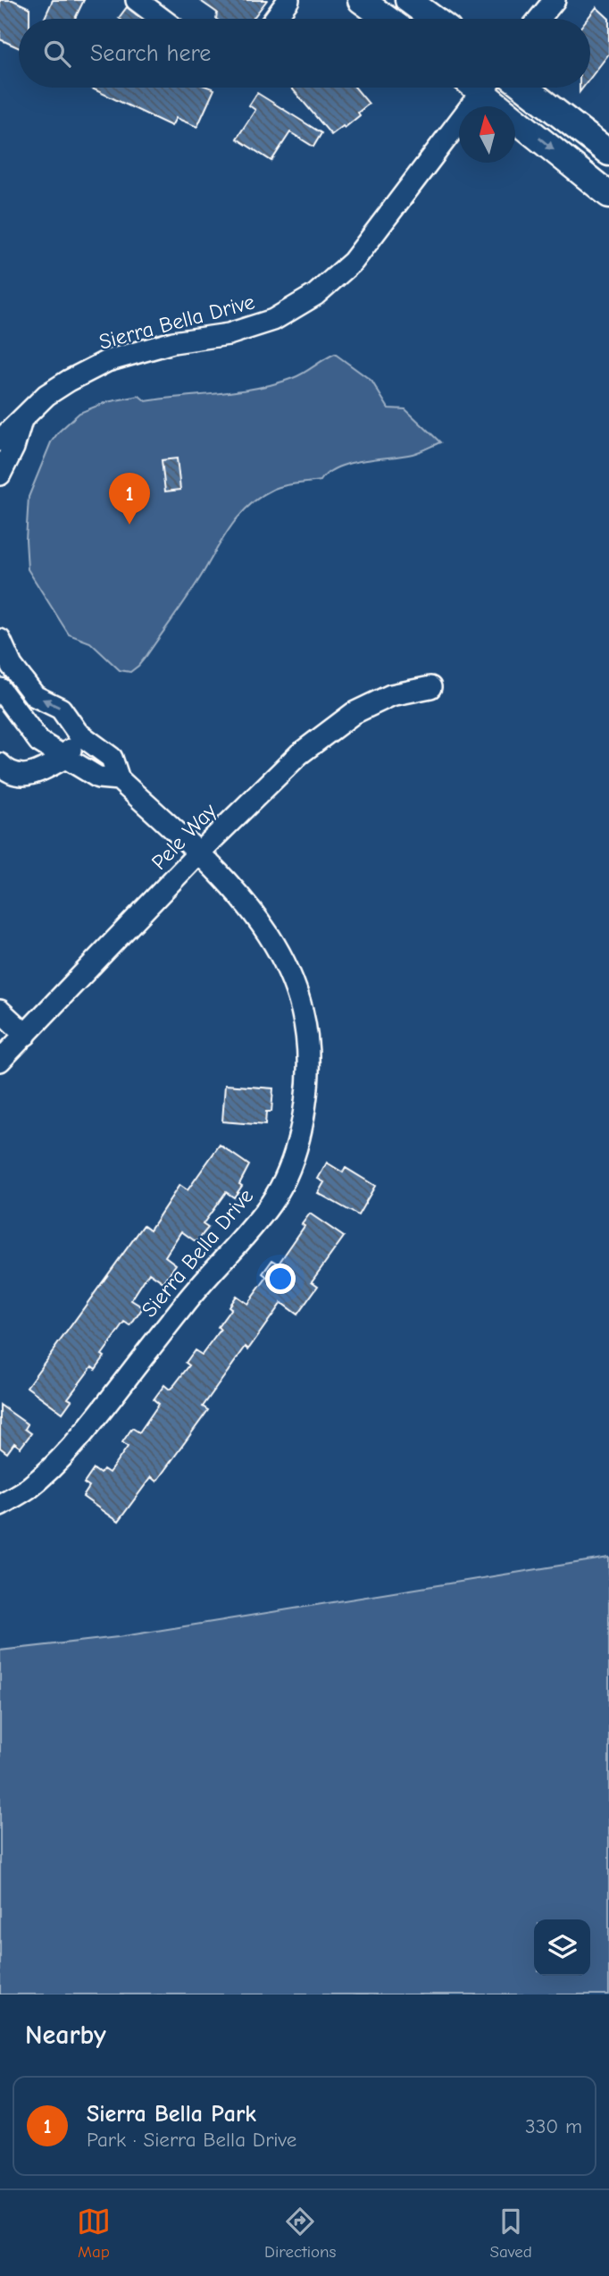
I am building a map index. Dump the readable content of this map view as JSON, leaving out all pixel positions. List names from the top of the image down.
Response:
{
  "streets": {
    "street": ["Sierra Bella Drive", "Pele Way"]
  },
  "crossings": [
    ["Sierra Bella Drive", "Pele Way"]
  ],
  "north": "top",
  "page": {
    "search": "Search here",
    "pins": "1",
    "heading": "Nearby",
    "list": [
      {
        "mark": "1",
        "name": "Sierra Bella Park",
        "note": "Park · Sierra Bella Drive",
        "value": "330 m"
      }
    ],
    "nav": ["Map", "Directions", "Saved"]
  }
}
